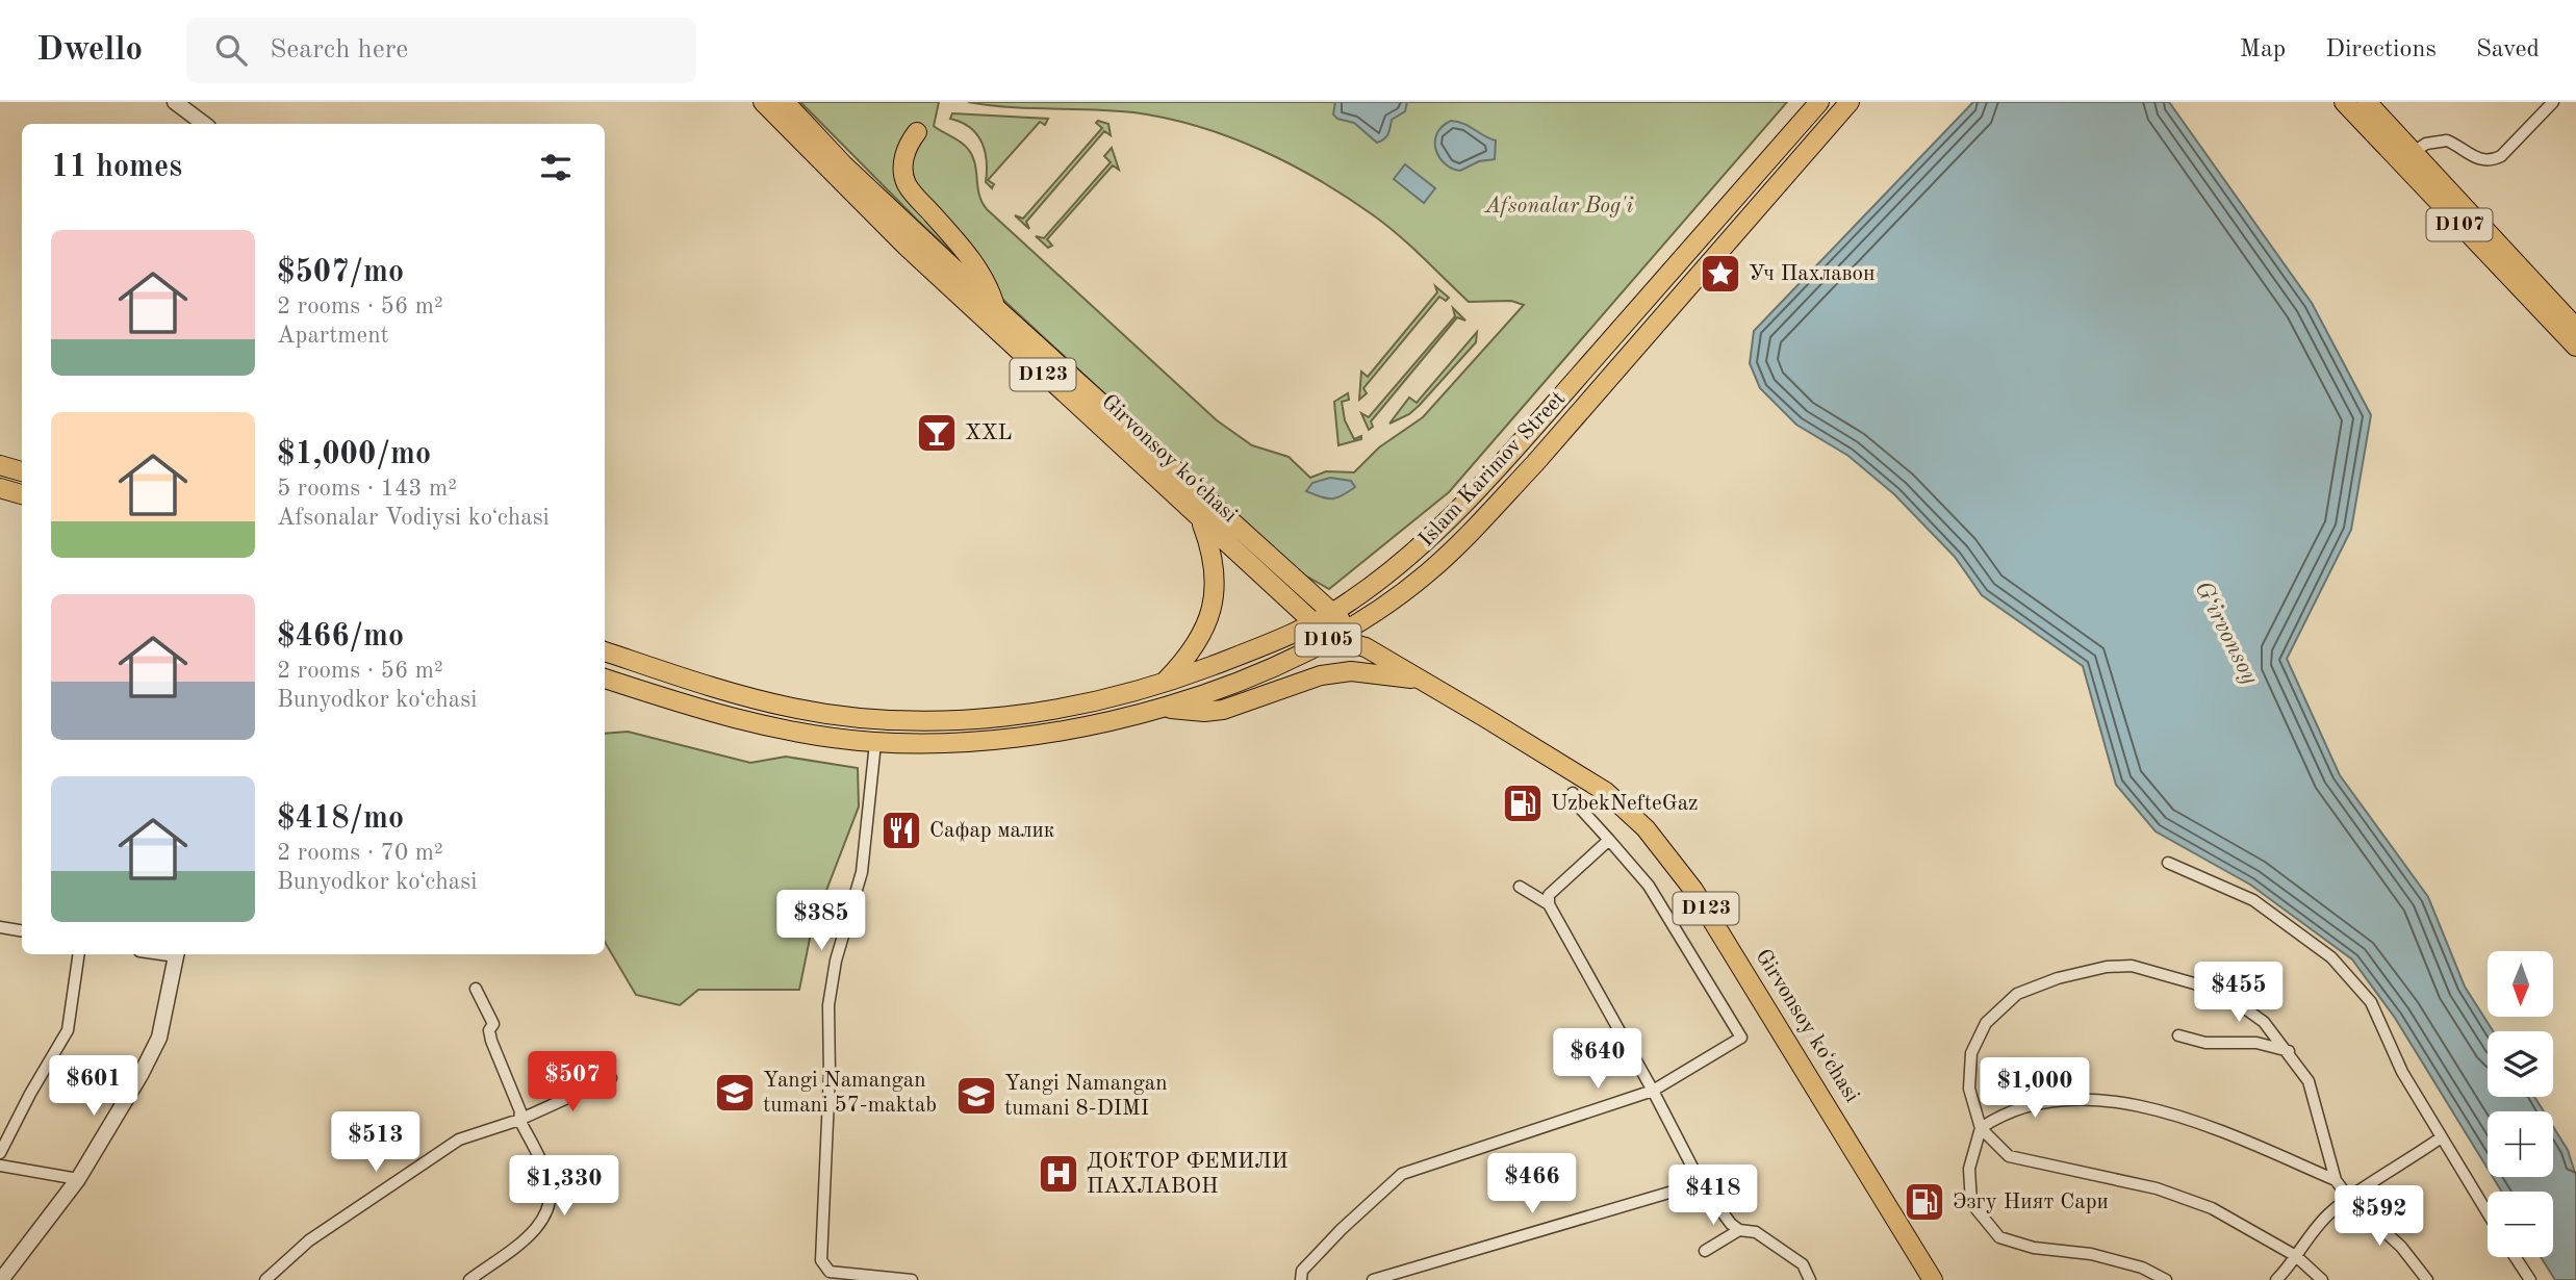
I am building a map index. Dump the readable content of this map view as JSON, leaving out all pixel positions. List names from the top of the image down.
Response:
{
  "streets": {
    "main road": [
      "D107",
      "D123",
      "Girvonsoy koʻchasi",
      "Islam Karimov Street",
      "D105"
    ]
  },
  "crossings": [
    ["D123", "Girvonsoy koʻchasi"],
    ["D123", "Islam Karimov Street"],
    ["Girvonsoy koʻchasi", "Islam Karimov Street"]
  ],
  "water": ["G‘irvonsoy"],
  "parks": ["Afsonalar Bog'i"],
  "places": {
    "place": ["Уч Пахлавон"],
    "bar": ["XXL"],
    "fuel station": ["UzbekNefteGaz", "Эзгу Ният Сари"],
    "restaurant": ["Сафар малик"],
    "school or university": ["Yangi Namangan tumani 57-maktab", "Yangi Namangan tumani 8-DIMI"],
    "hospital": ["ДОКТОР ФЕМИЛИ ПАХЛАВОН"]
  },
  "north": "bottom",
  "page": {
    "header": "Dwello",
    "search": "Search here",
    "nav": ["Map", "Directions", "Saved"],
    "heading": "11 homes",
    "list": [
      {
        "name": "$507/mo",
        "note": "2 rooms · 56 m² · Apartment"
      },
      {
        "name": "$1,000/mo",
        "note": "5 rooms · 143 m² · Afsonalar Vodiysi koʻchasi"
      },
      {
        "name": "$466/mo",
        "note": "2 rooms · 56 m² · Bunyodkor koʻchasi"
      },
      {
        "name": "$418/mo",
        "note": "2 rooms · 70 m² · Bunyodkor koʻchasi"
      }
    ],
    "price": [
      "$385",
      "$455",
      "$640",
      "$507",
      "$601",
      "$1,000",
      "$513",
      "$466",
      "$1,330",
      "$418",
      "$592"
    ],
    "map_buttons": ["+", "−"]
  }
}
